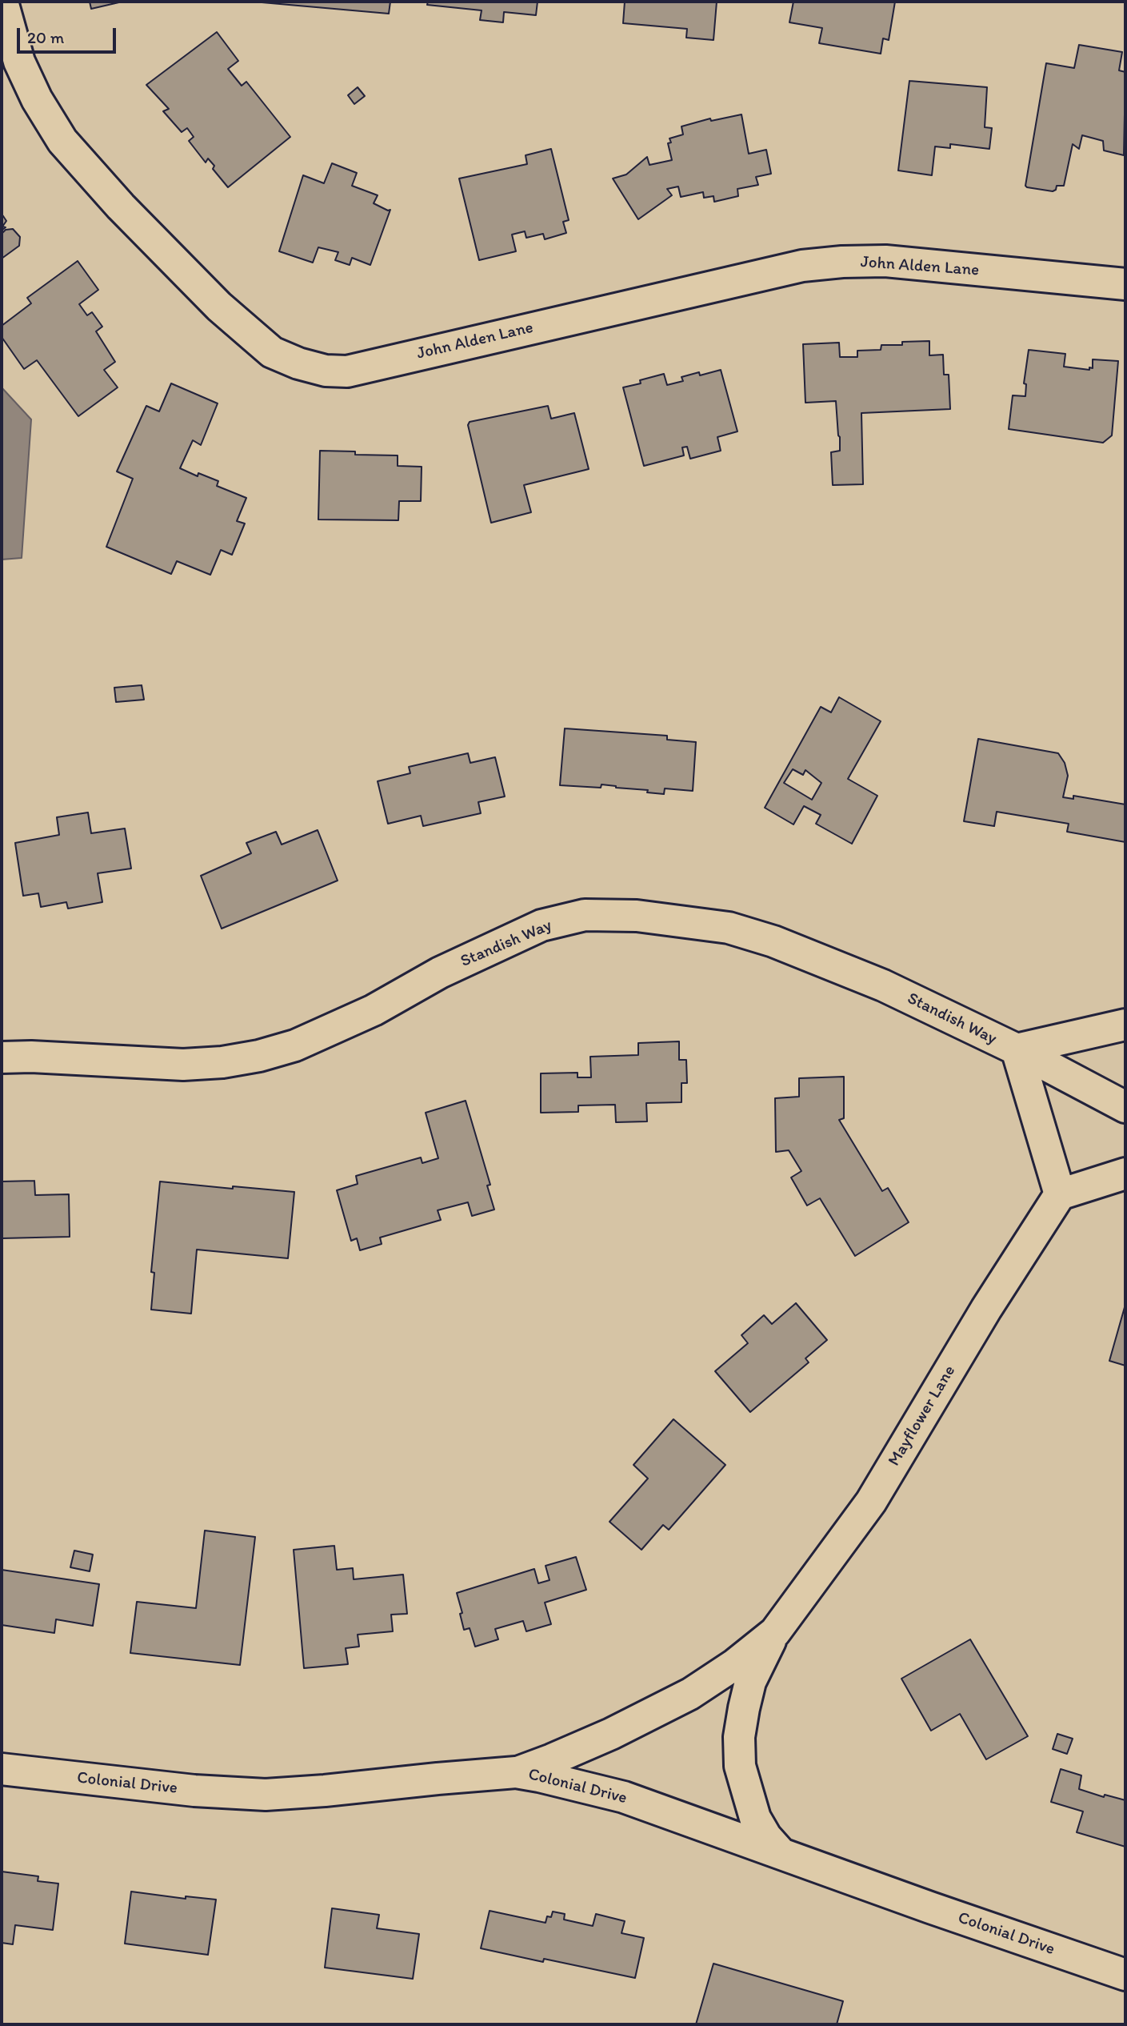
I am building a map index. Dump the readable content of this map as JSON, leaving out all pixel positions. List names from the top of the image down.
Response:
{
  "streets": {
    "street": [
      "John Alden Lane",
      "Standish Way",
      "Mayflower Lane",
      "Colonial Drive"
    ]
  },
  "crossings": [
    ["Mayflower Lane", "Colonial Drive"]
  ],
  "scale_bar": "20 m"
}
